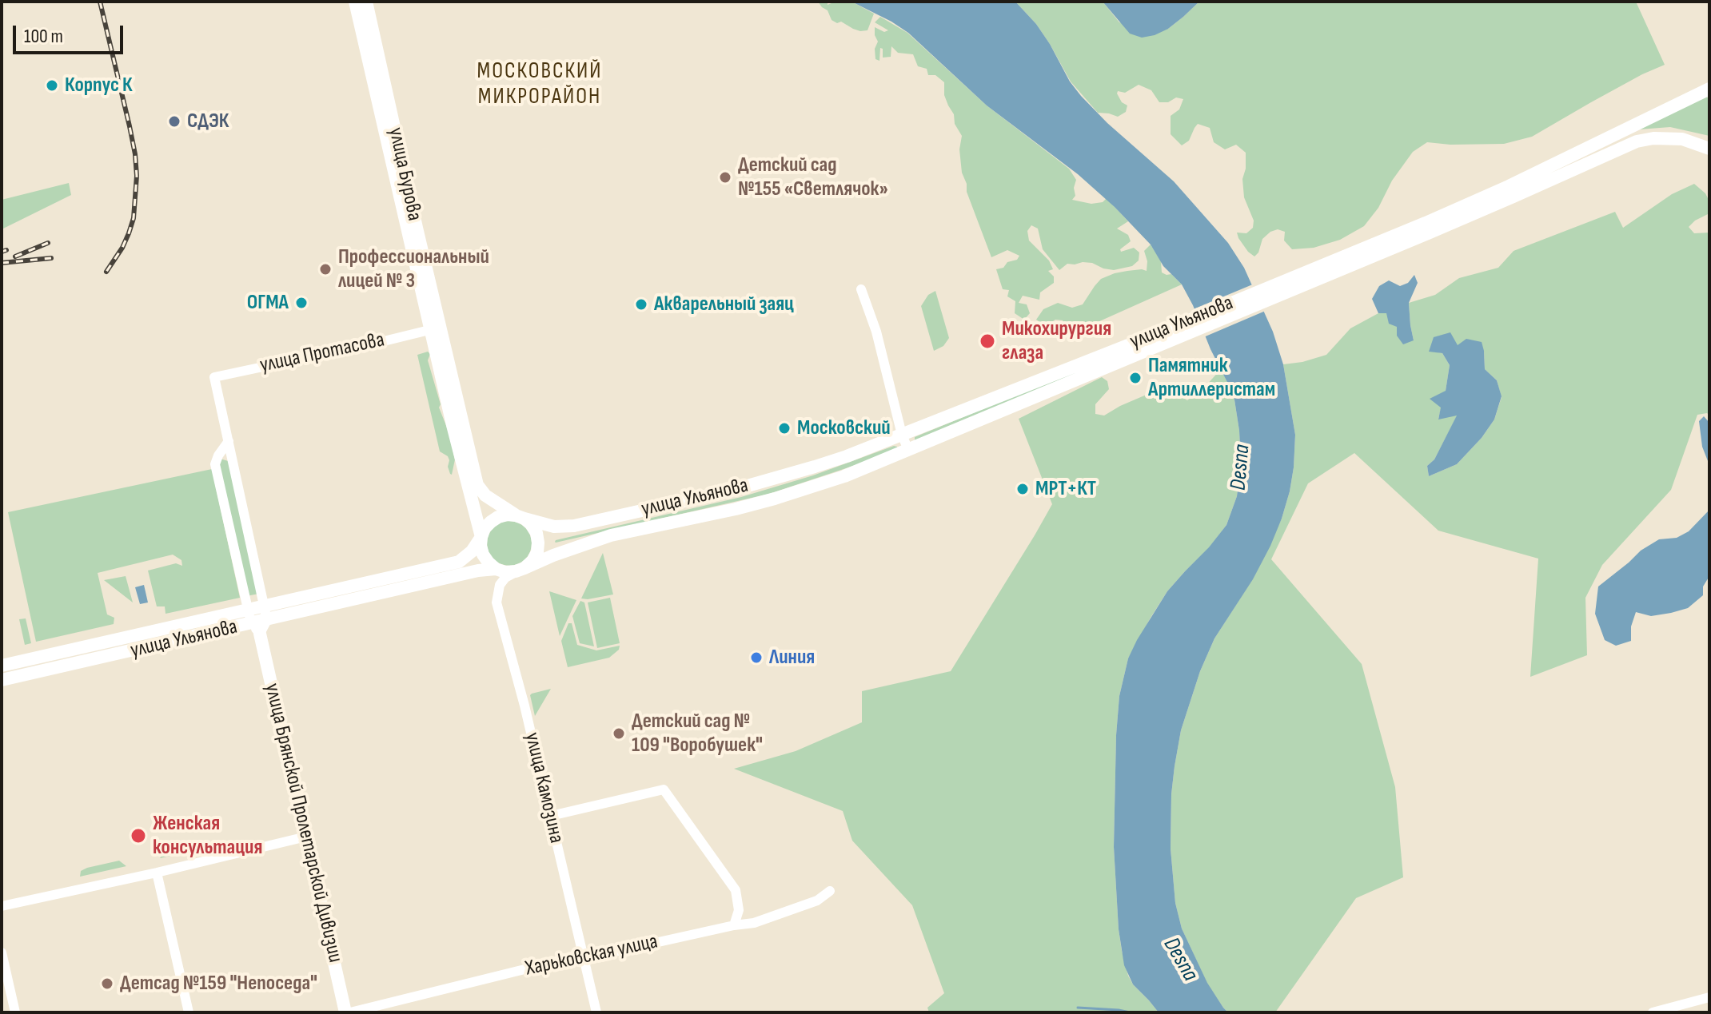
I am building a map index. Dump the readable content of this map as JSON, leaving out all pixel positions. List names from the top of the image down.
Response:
{
  "streets": {
    "main road": ["улица Бурова", "улица Ульянова", "улица Брянской Пролетарской Дивизии"],
    "street": ["улица Протасова", "улица Камозина", "Харьковская улица"]
  },
  "crossings": [
    ["улица Бурова", "улица Ульянова"],
    ["улица Бурова", "улица Протасова"],
    ["улица Бурова", "улица Камозина"],
    ["улица Ульянова", "улица Камозина"],
    ["улица Ульянова", "улица Брянской Пролетарской Дивизии"],
    ["улица Протасова", "улица Брянской Пролетарской Дивизии"],
    ["улица Камозина", "Харьковская улица"]
  ],
  "districts": ["МОСКОВСКИЙ МИКРОРАЙОН"],
  "water": ["Desna"],
  "places": [
    "Корпус К",
    "СДЭК",
    "Детский сад №155 «Светлячок»",
    "Профессиональный лицей № 3",
    "ОГМА",
    "Акварельный заяц",
    "Микохирургия глаза",
    "Памятник Артиллеристам",
    "Московский",
    "МРТ+КТ",
    "Линия",
    "Детский сад № 109 \"Воробушек\"",
    "Женская консультация",
    "Детсад №159 \"Непоседа\""
  ],
  "scale_bar": "100 m"
}
